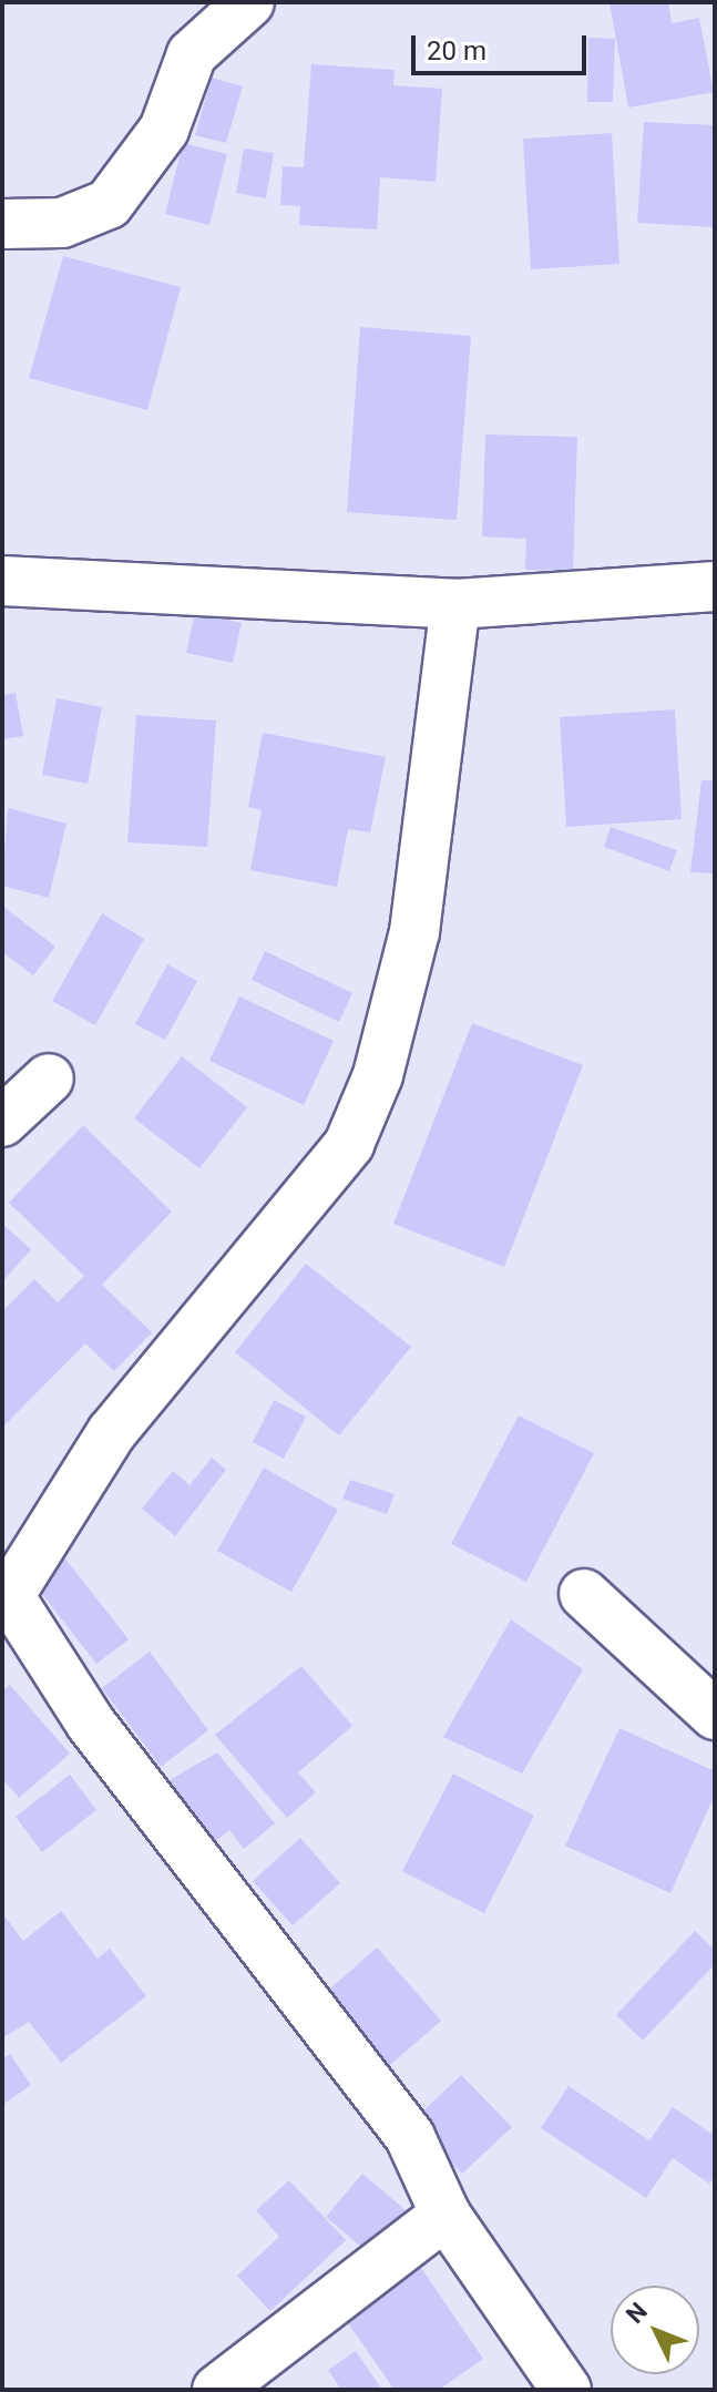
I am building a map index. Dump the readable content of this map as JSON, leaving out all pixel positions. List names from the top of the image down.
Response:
{
  "scale_bar": "20 m",
  "north": "top left"
}
